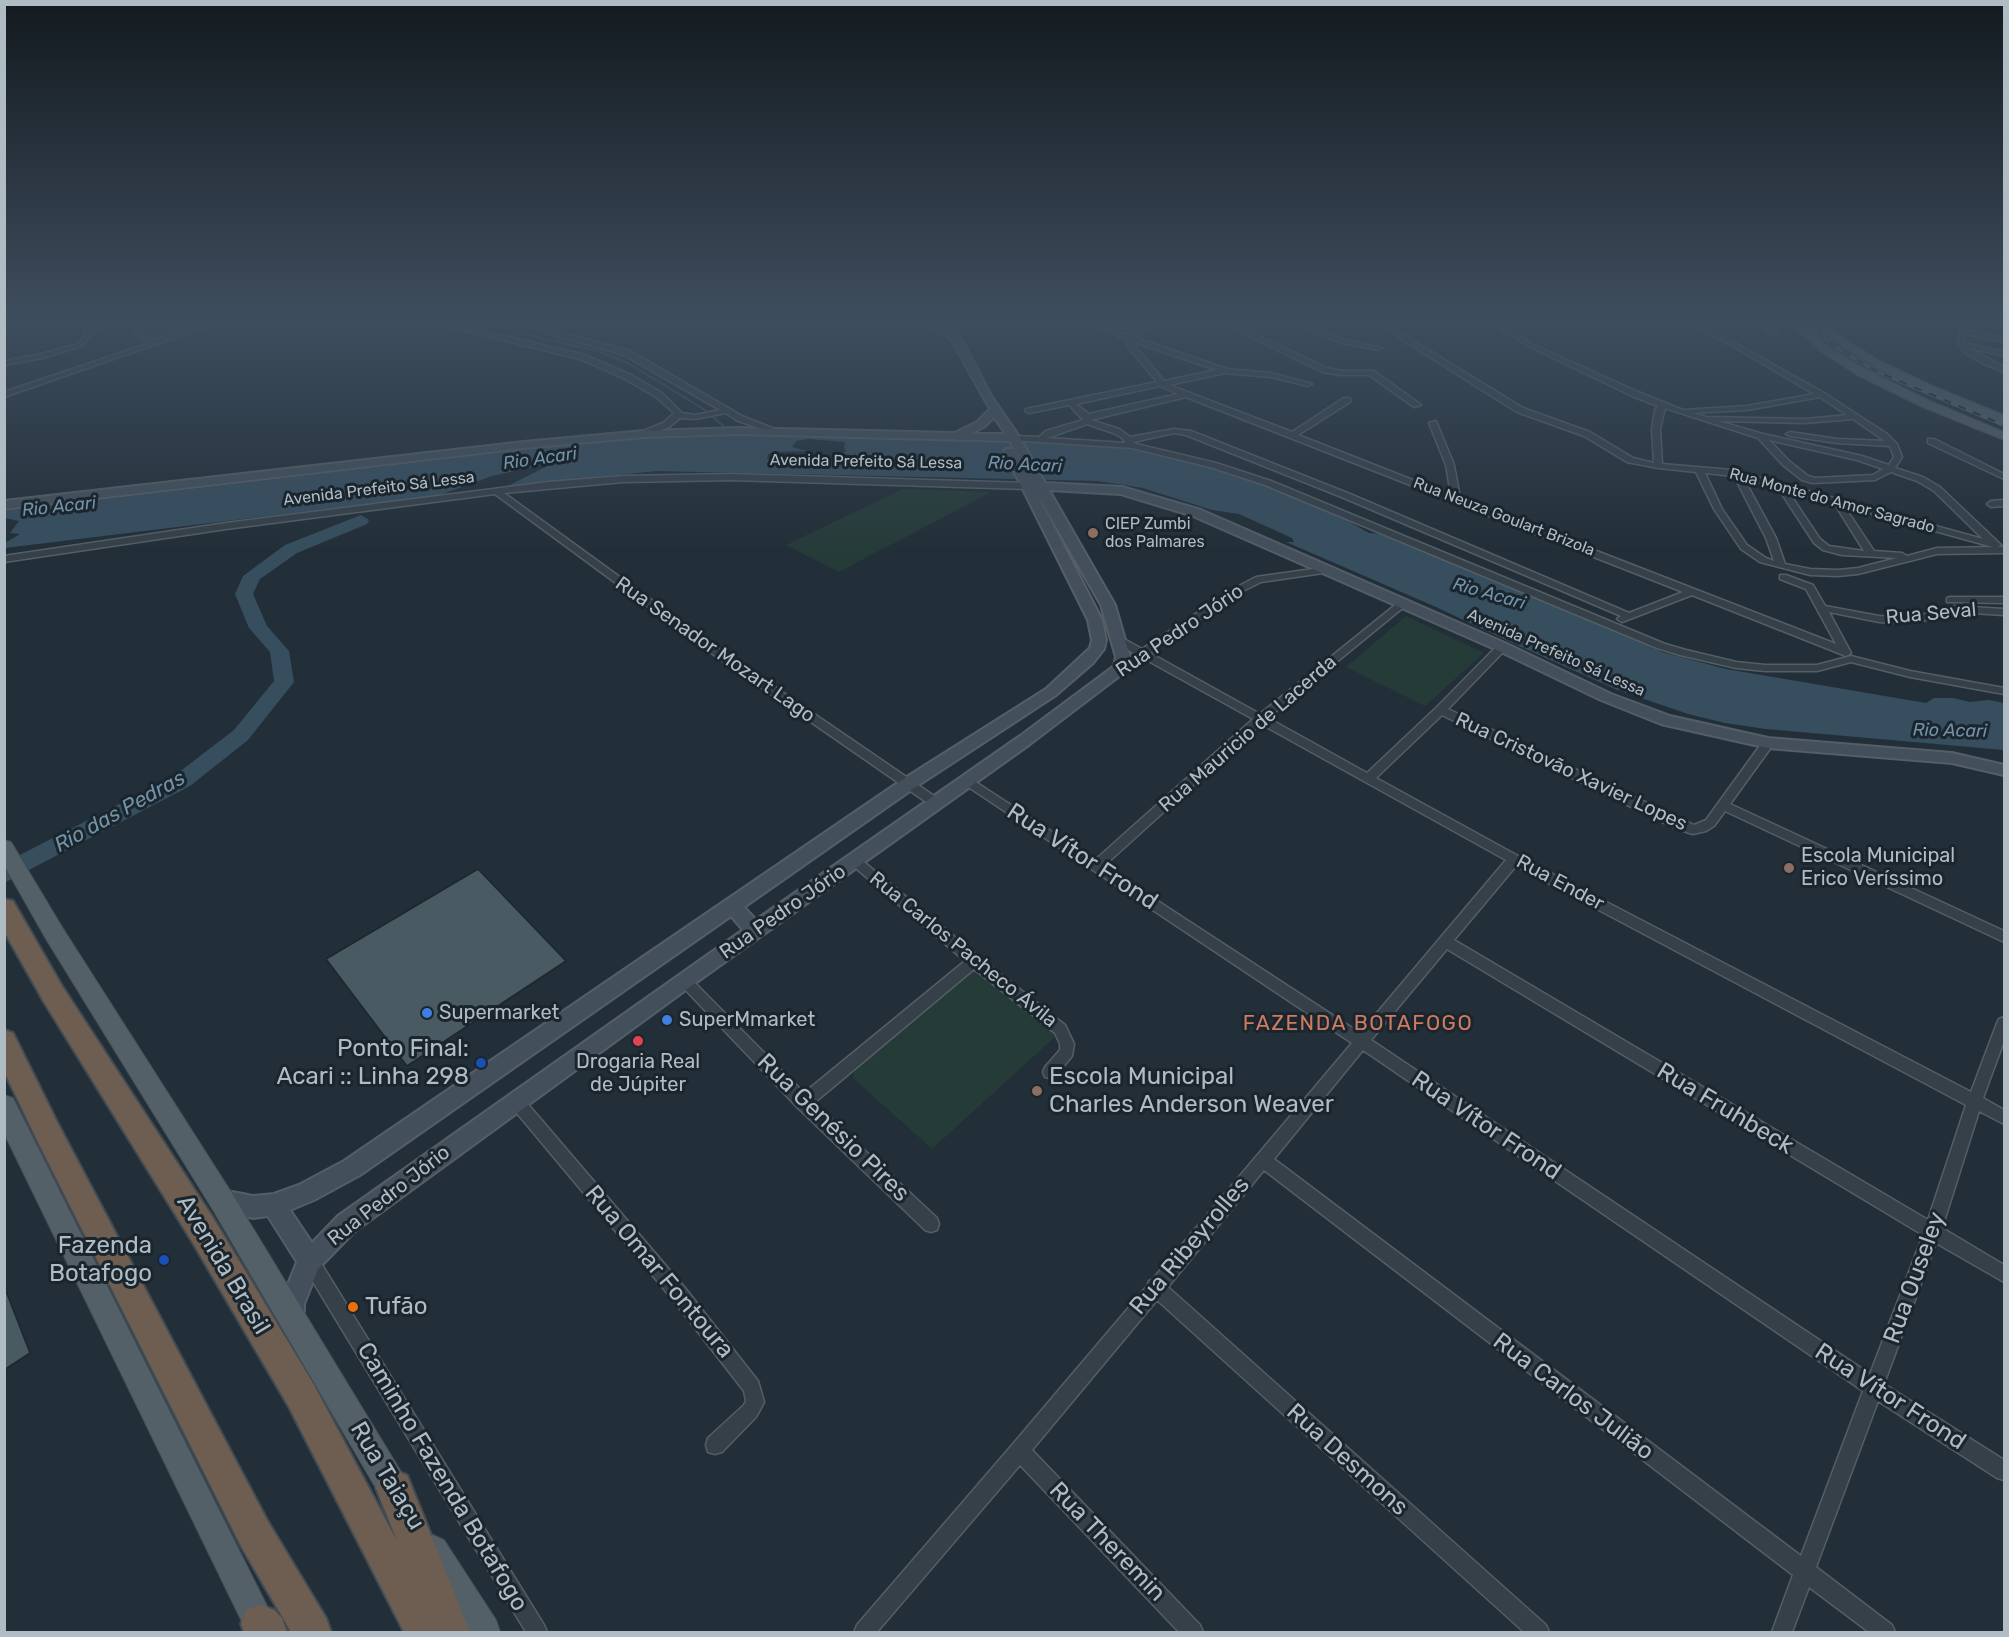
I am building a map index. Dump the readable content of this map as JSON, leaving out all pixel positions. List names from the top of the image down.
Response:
{
  "streets": {
    "highway": ["Avenida Brasil"],
    "main road": ["Avenida Prefeito Sá Lessa", "Rua Pedro Jório", "Rua Taiaçu"],
    "street": [
      "Rua Monte do Amor Sagrado",
      "Rua Neuza Goulart Brizola",
      "Rua Seval",
      "Rua Senador Mozart Lago",
      "Rua Mauricio de Lacerda",
      "Rua Cristovão Xavier Lopes",
      "Rua Vítor Frond",
      "Rua Ender",
      "Rua Carlos Pacheco Ávila",
      "Rua Fruhbeck",
      "Rua Genésio Pires",
      "Rua Ribeyrolles",
      "Rua Omar Fontoura",
      "Rua Ouseley",
      "Rua Carlos Julião",
      "Rua Desmons",
      "Caminho Fazenda Botafogo",
      "Rua Theremin"
    ]
  },
  "crossings": [
    ["Avenida Prefeito Sá Lessa", "Rua Neuza Goulart Brizola"],
    ["Avenida Prefeito Sá Lessa", "Rua Pedro Jório"],
    ["Avenida Prefeito Sá Lessa", "Rua Senador Mozart Lago"],
    ["Avenida Prefeito Sá Lessa", "Rua Mauricio de Lacerda"],
    ["Avenida Prefeito Sá Lessa", "Rua Cristovão Xavier Lopes"],
    ["Rua Pedro Jório", "Rua Senador Mozart Lago"],
    ["Rua Pedro Jório", "Rua Vítor Frond"],
    ["Rua Pedro Jório", "Rua Ender"],
    ["Rua Pedro Jório", "Rua Carlos Pacheco Ávila"],
    ["Rua Pedro Jório", "Rua Genésio Pires"],
    ["Rua Pedro Jório", "Avenida Brasil"],
    ["Rua Pedro Jório", "Rua Omar Fontoura"],
    ["Rua Pedro Jório", "Rua Taiaçu"],
    ["Rua Pedro Jório", "Caminho Fazenda Botafogo"],
    ["Rua Mauricio de Lacerda", "Rua Vítor Frond"],
    ["Rua Mauricio de Lacerda", "Rua Ender"],
    ["Rua Vítor Frond", "Rua Ribeyrolles"],
    ["Rua Vítor Frond", "Rua Ouseley"],
    ["Rua Ender", "Rua Ribeyrolles"],
    ["Rua Ender", "Rua Ouseley"],
    ["Rua Fruhbeck", "Rua Ribeyrolles"],
    ["Rua Fruhbeck", "Rua Ouseley"],
    ["Rua Ribeyrolles", "Rua Carlos Julião"],
    ["Rua Ribeyrolles", "Rua Desmons"],
    ["Rua Ribeyrolles", "Rua Theremin"],
    ["Avenida Brasil", "Rua Taiaçu"],
    ["Rua Ouseley", "Rua Carlos Julião"]
  ],
  "districts": ["FAZENDA BOTAFOGO"],
  "water": ["Rio Acari", "Rio das Pedras"],
  "places": [
    "CIEP Zumbi dos Palmares",
    "Escola Municipal Erico Veríssimo",
    "Supermarket",
    "SuperMmarket",
    "Drogaria Real de Júpiter",
    "Ponto Final: Acari :: Linha 298",
    "Escola Municipal Charles Anderson Weaver",
    "Fazenda Botafogo",
    "Tufão"
  ]
}
